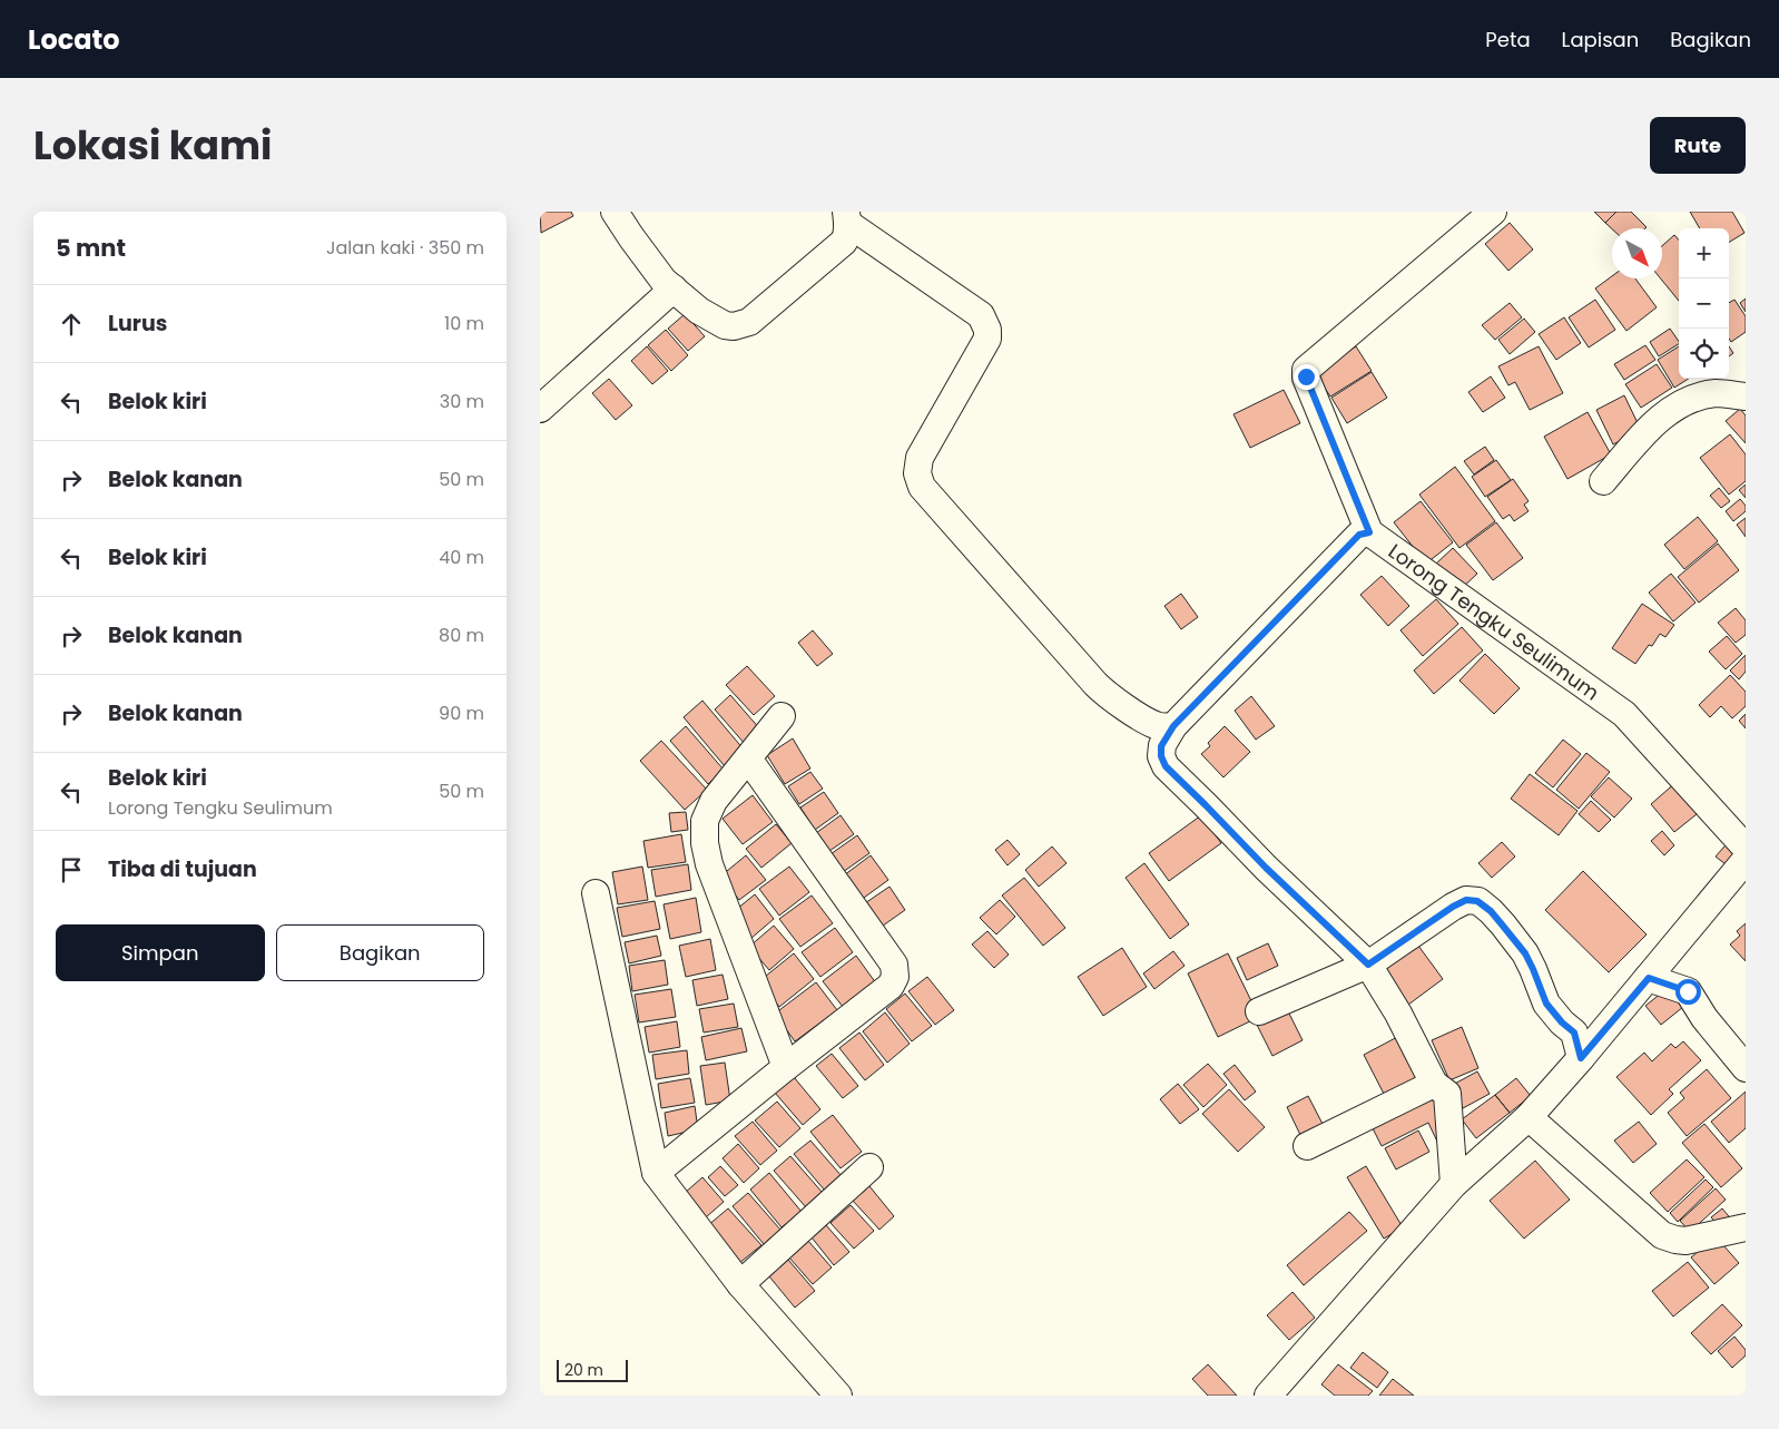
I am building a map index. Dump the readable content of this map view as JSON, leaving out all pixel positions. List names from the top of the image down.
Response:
{
  "streets": {
    "street": ["Lorong Tengku Seulimum"]
  },
  "scale_bar": "20 m",
  "north": "bottom right",
  "page": {
    "header": "Locato",
    "nav": ["Peta", "Lapisan", "Bagikan"],
    "title": "Lokasi kami",
    "buttons": [
      "Rute",
      ["Simpan", "Bagikan"]
    ],
    "heading": ["5 mnt", "Jalan kaki · 350 m"],
    "map_buttons": ["+", "−"],
    "list": [
      ["Lurus", "10 m"],
      ["Belok kiri", "30 m"],
      ["Belok kanan", "50 m"],
      ["Belok kiri", "40 m"],
      ["Belok kanan", "80 m"],
      ["Belok kanan", "90 m"],
      ["Belok kiri", "Lorong Tengku Seulimum", "50 m"],
      "Tiba di tujuan"
    ],
    "scale": "20 m"
  }
}
